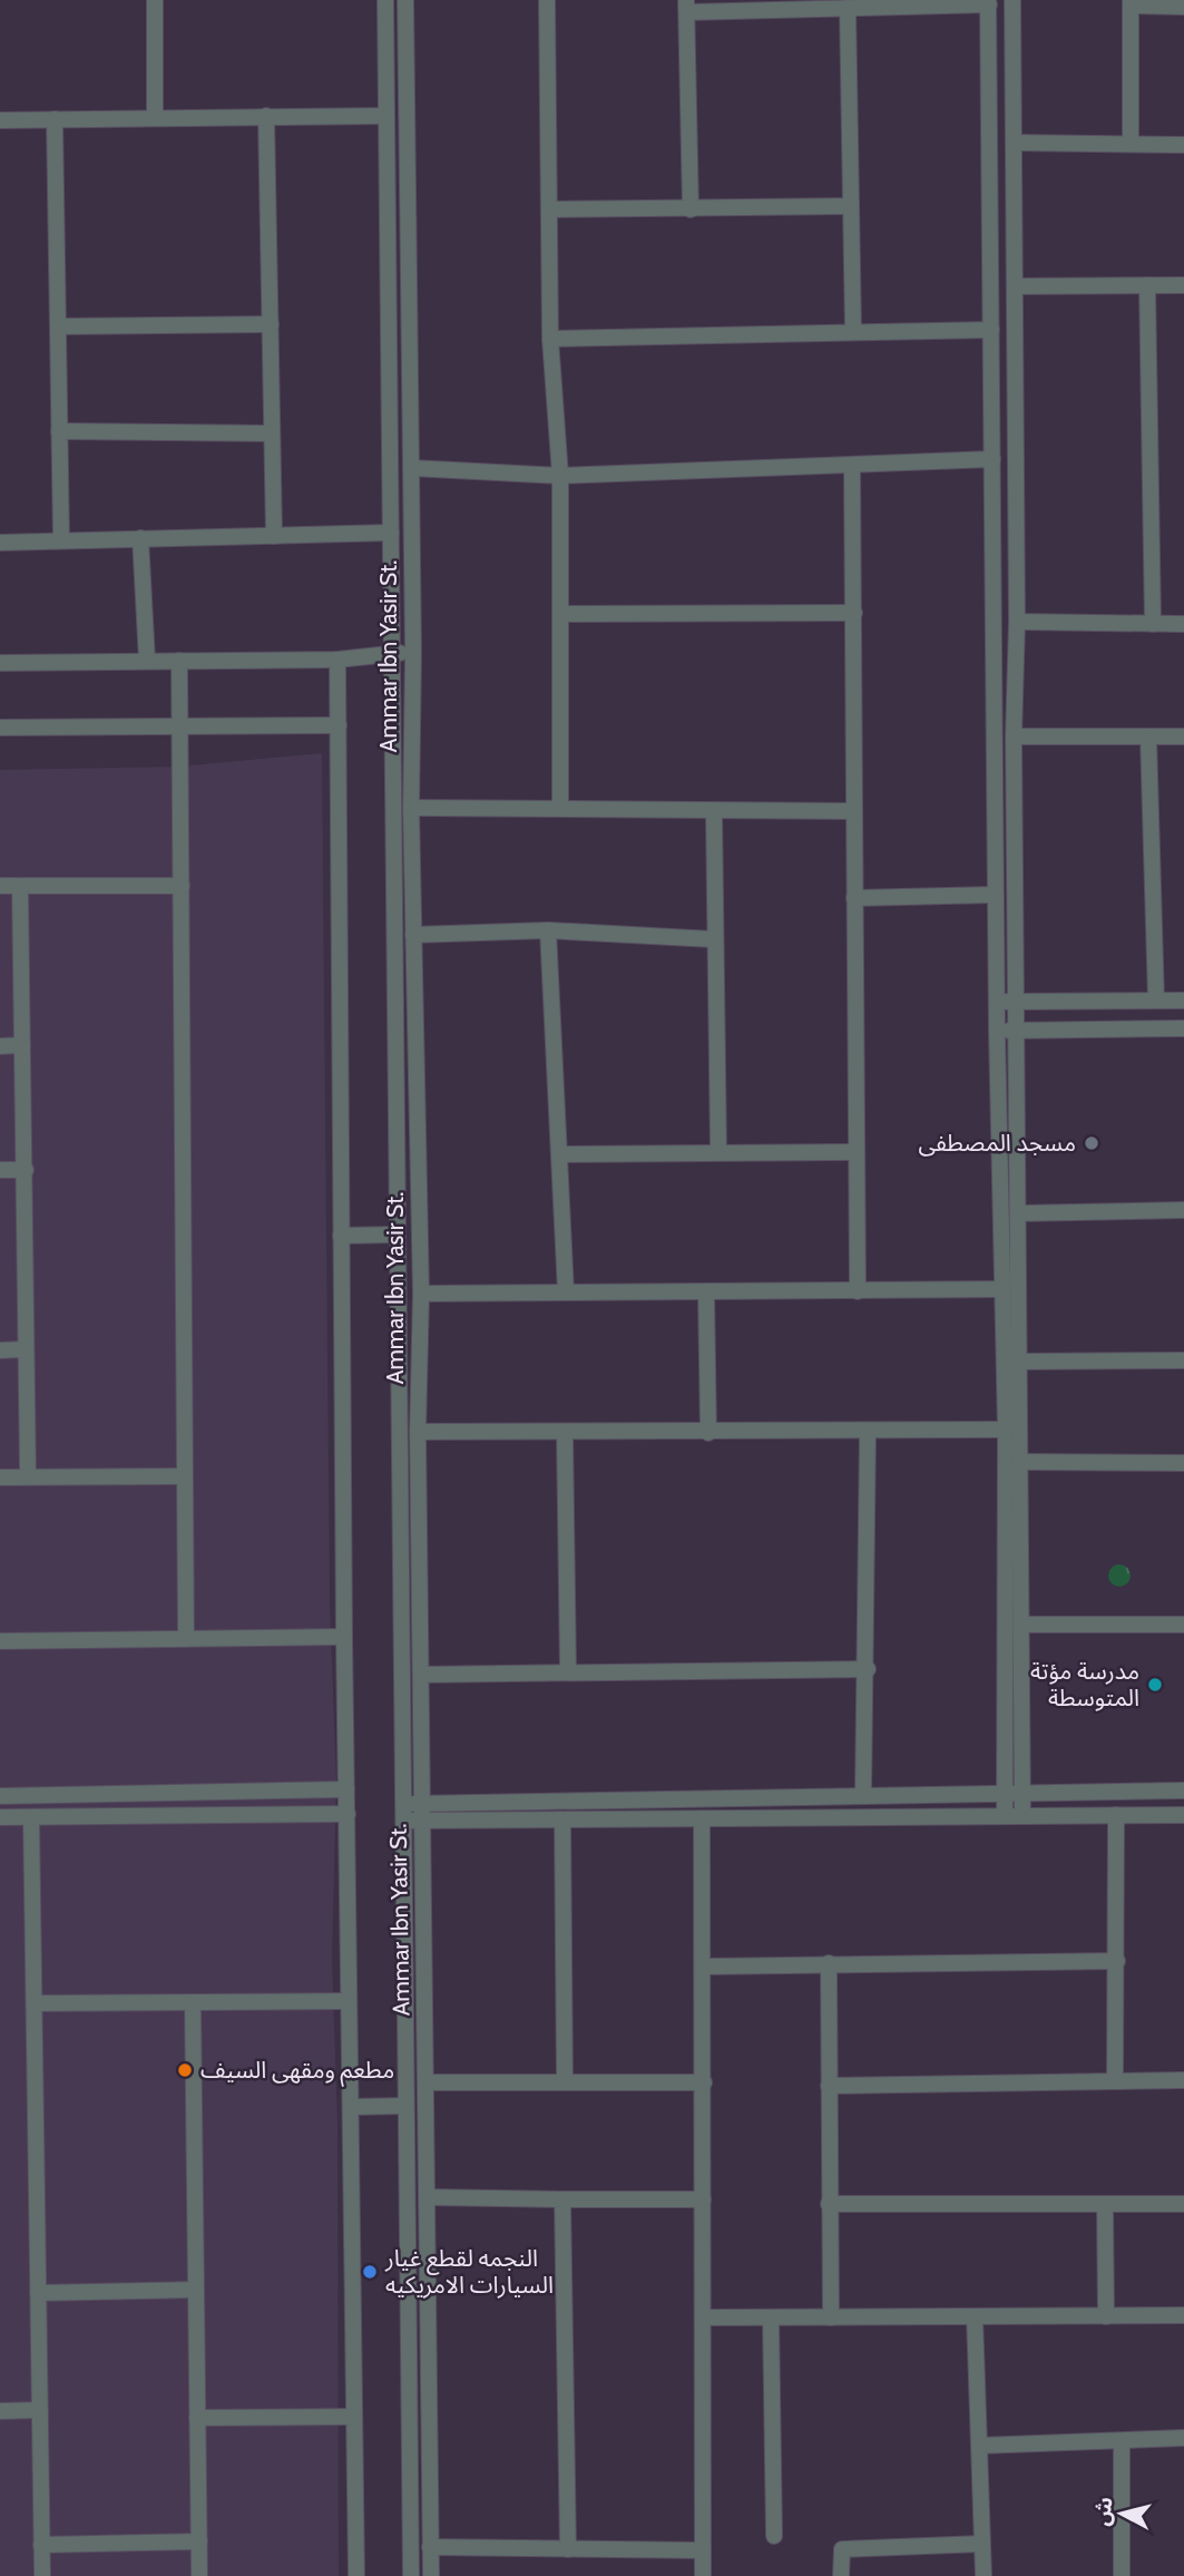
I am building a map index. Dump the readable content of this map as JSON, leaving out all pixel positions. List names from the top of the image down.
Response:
{
  "streets": {
    "street": ["Ammar Ibn Yasir St."]
  },
  "places": [
    "مسجد المصطفى",
    "مدرسة مؤتة المتوسطة",
    "مطعم ومقهى السيف",
    "النجمه لقطع غيار السيارات الامريكيه"
  ],
  "north": "left"
}
